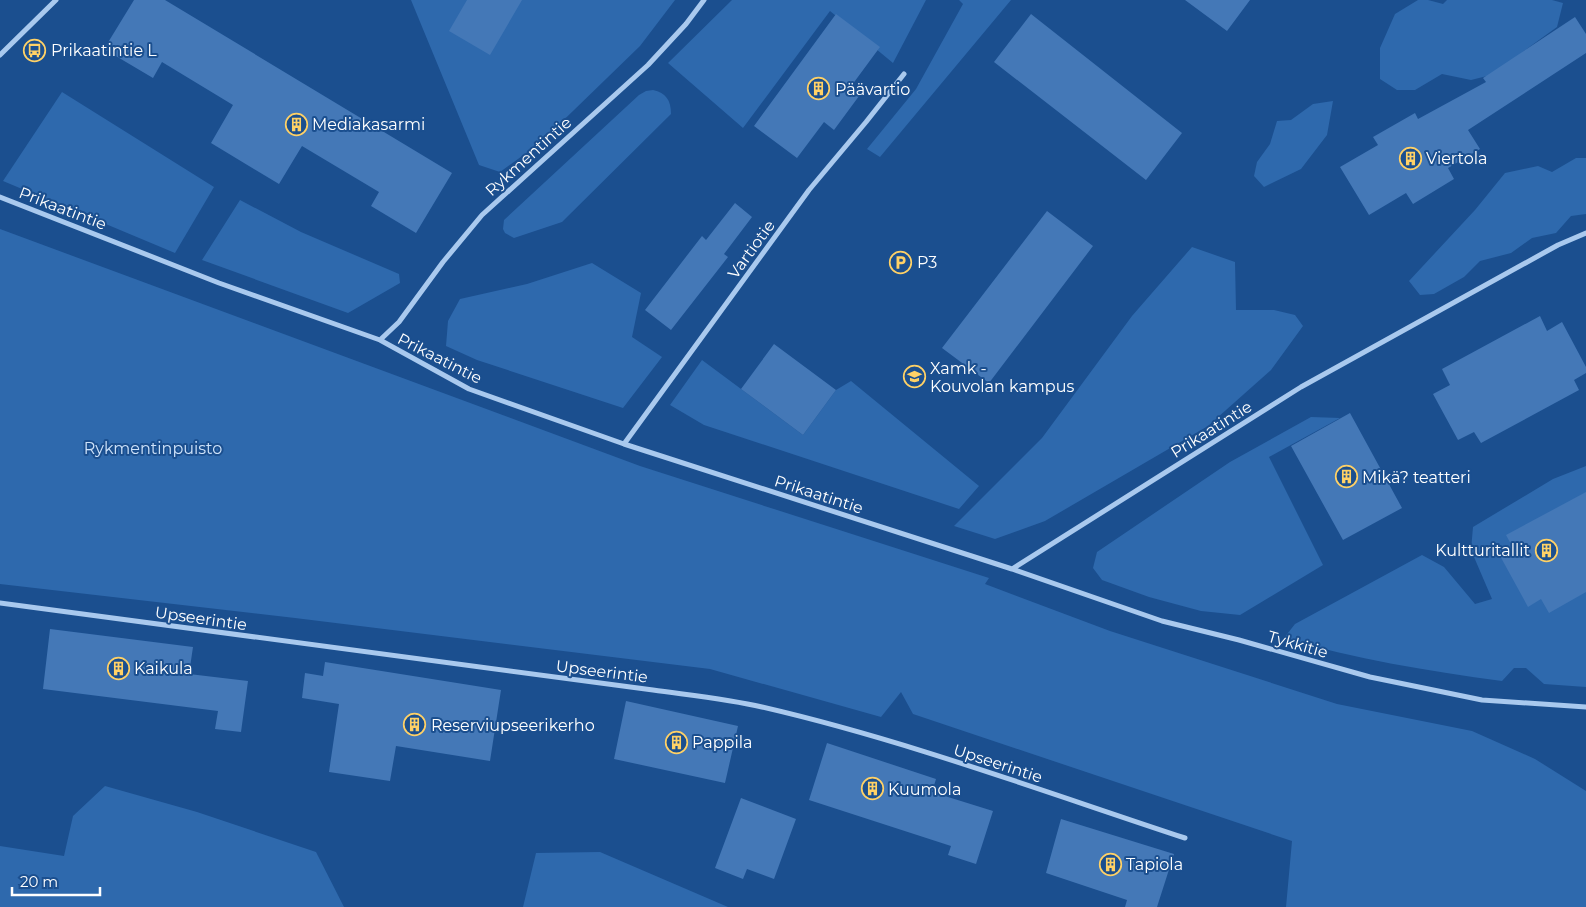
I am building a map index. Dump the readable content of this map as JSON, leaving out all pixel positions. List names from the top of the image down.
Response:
{
  "streets": {
    "street": [
      "Rykmentintie",
      "Prikaatintie",
      "Vartiotie",
      "Upseerintie",
      "Tykkitie"
    ]
  },
  "crossings": [
    ["Rykmentintie", "Prikaatintie"],
    ["Prikaatintie", "Vartiotie"],
    ["Prikaatintie", "Tykkitie"]
  ],
  "parks": ["Rykmentinpuisto"],
  "places": {
    "bus stop": ["Prikaatintie L"],
    "building": [
      "Päävartio",
      "Mediakasarmi",
      "Viertola",
      "Mikä? teatteri",
      "Kultturitallit",
      "Kaikula",
      "Reserviupseerikerho",
      "Pappila",
      "Kuumola",
      "Tapiola"
    ],
    "parking": ["P3"],
    "school or university": ["Xamk - Kouvolan kampus"]
  },
  "scale_bar": "20 m"
}
